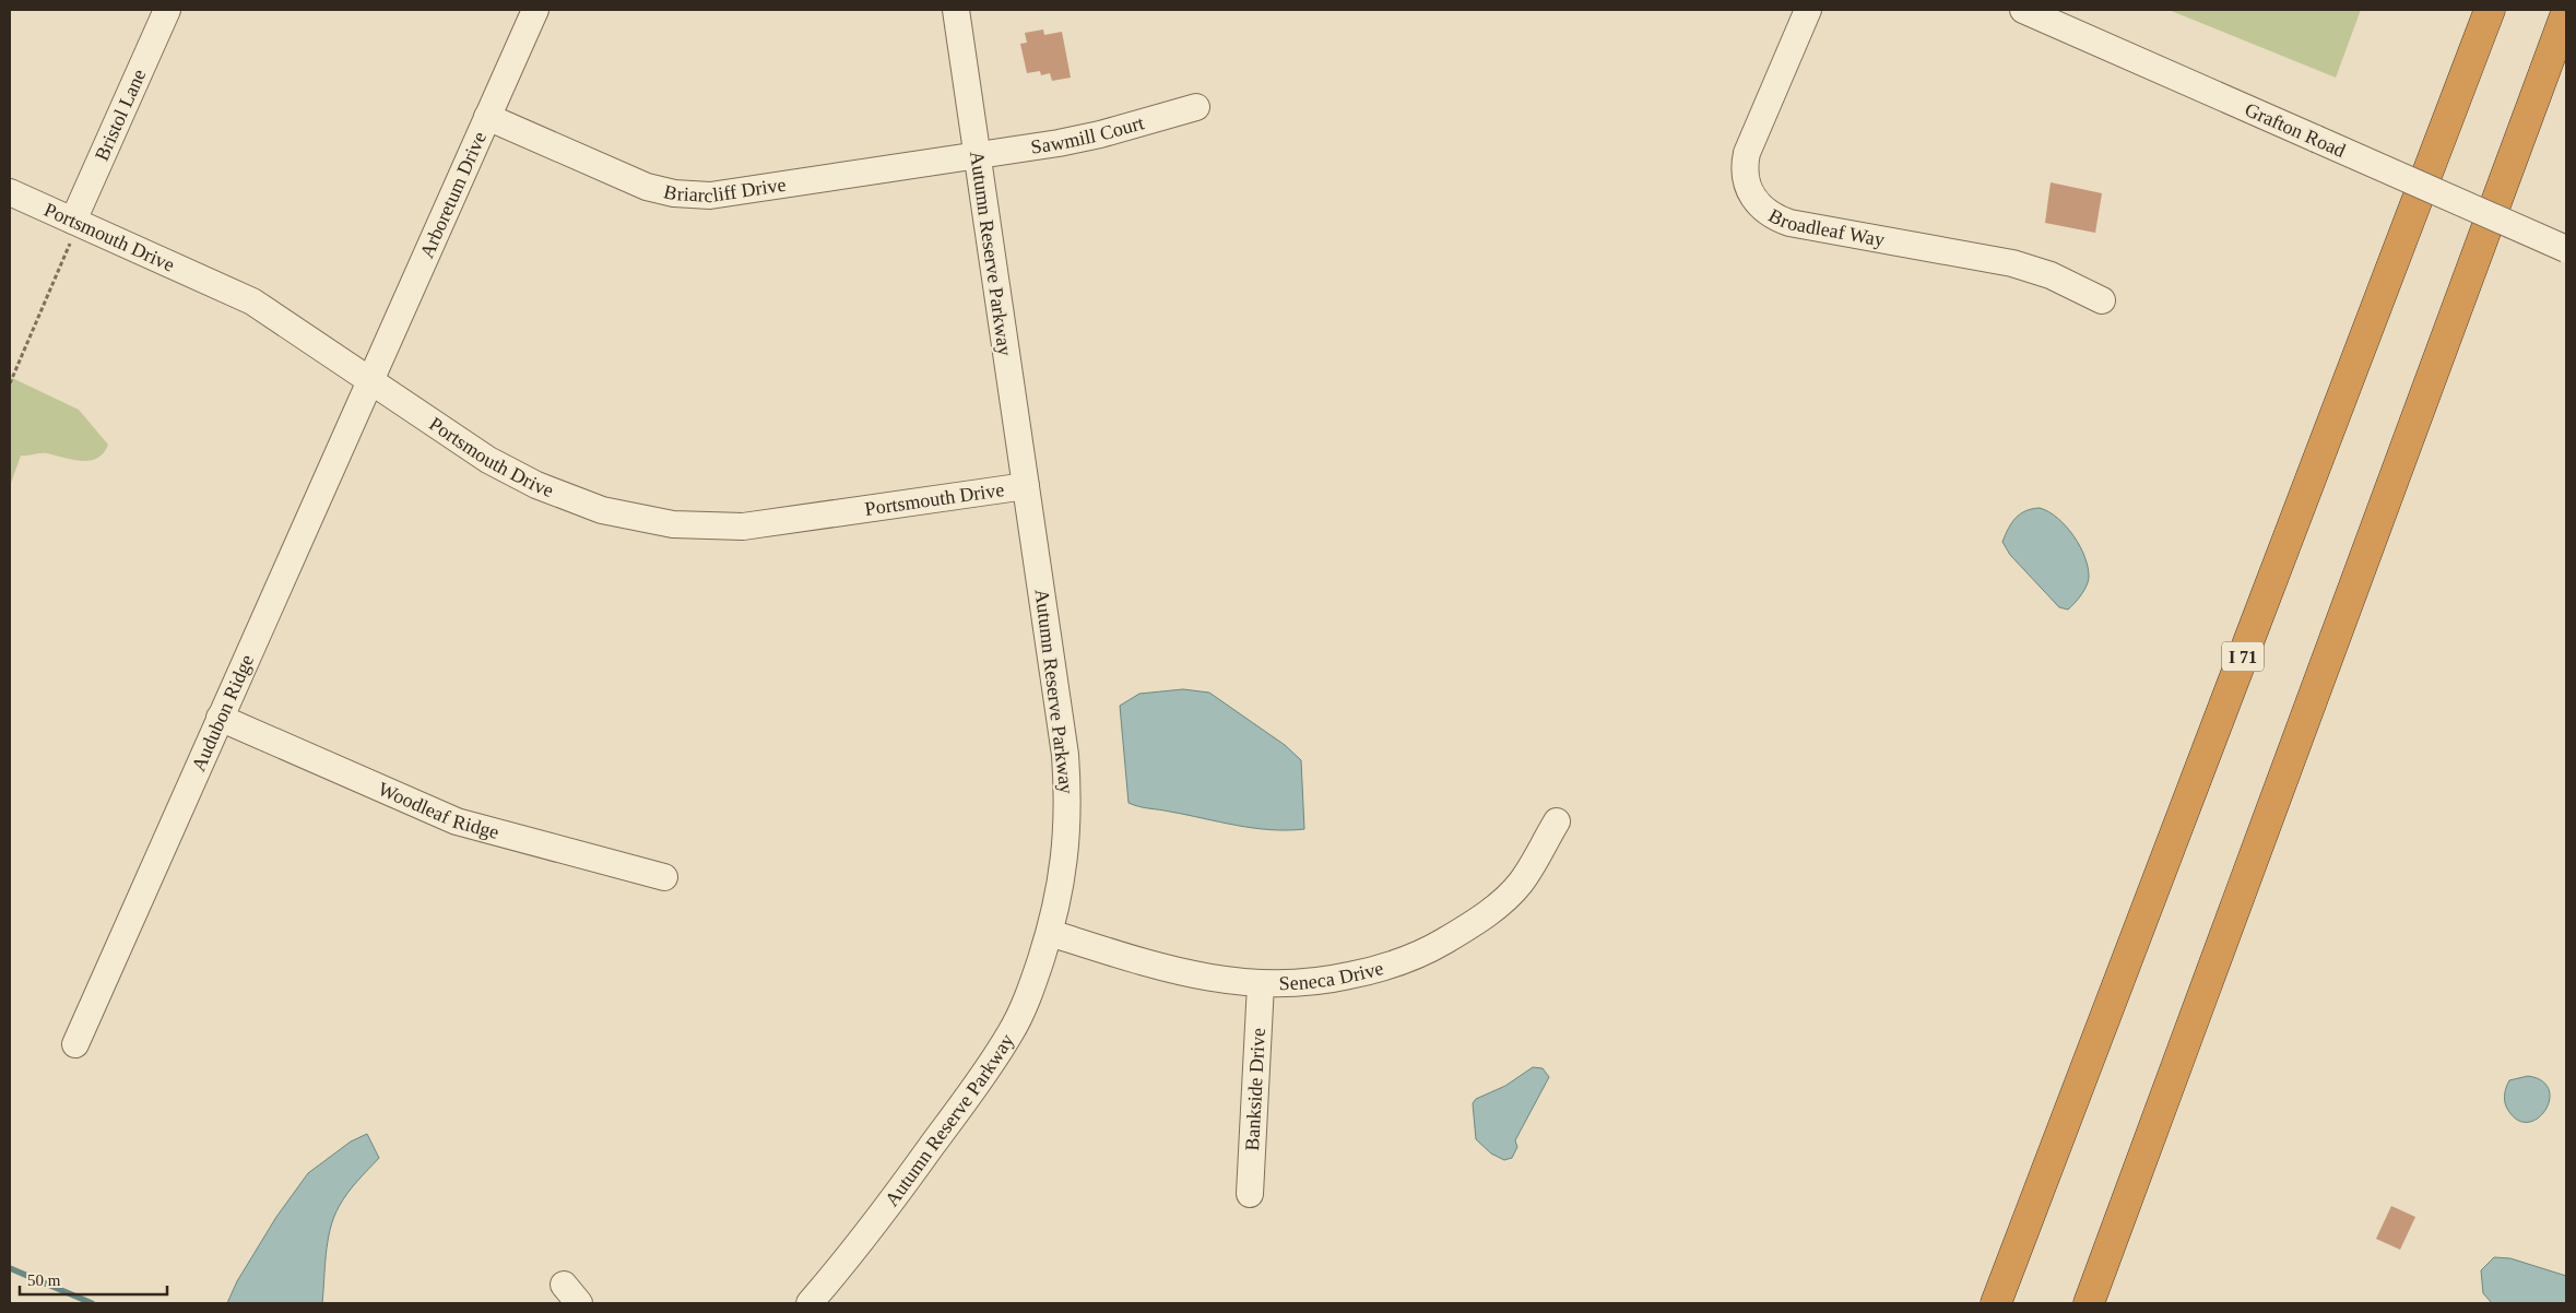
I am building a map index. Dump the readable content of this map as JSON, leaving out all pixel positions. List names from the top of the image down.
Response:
{
  "streets": {
    "highway": ["I 71"],
    "street": [
      "Bristol Lane",
      "Grafton Road",
      "Sawmill Court",
      "Briarcliff Drive",
      "Arboretum Drive",
      "Broadleaf Way",
      "Portsmouth Drive",
      "Autumn Reserve Parkway",
      "Audubon Ridge",
      "Woodleaf Ridge",
      "Seneca Drive",
      "Bankside Drive"
    ]
  },
  "crossings": [
    ["Bristol Lane", "Portsmouth Drive"],
    ["Sawmill Court", "Briarcliff Drive"],
    ["Sawmill Court", "Autumn Reserve Parkway"],
    ["Briarcliff Drive", "Arboretum Drive"],
    ["Briarcliff Drive", "Autumn Reserve Parkway"],
    ["Arboretum Drive", "Portsmouth Drive"],
    ["Arboretum Drive", "Audubon Ridge"],
    ["Portsmouth Drive", "Autumn Reserve Parkway"],
    ["Portsmouth Drive", "Audubon Ridge"],
    ["Autumn Reserve Parkway", "Seneca Drive"],
    ["Audubon Ridge", "Woodleaf Ridge"],
    ["Seneca Drive", "Bankside Drive"]
  ],
  "scale_bar": "50 m"
}
